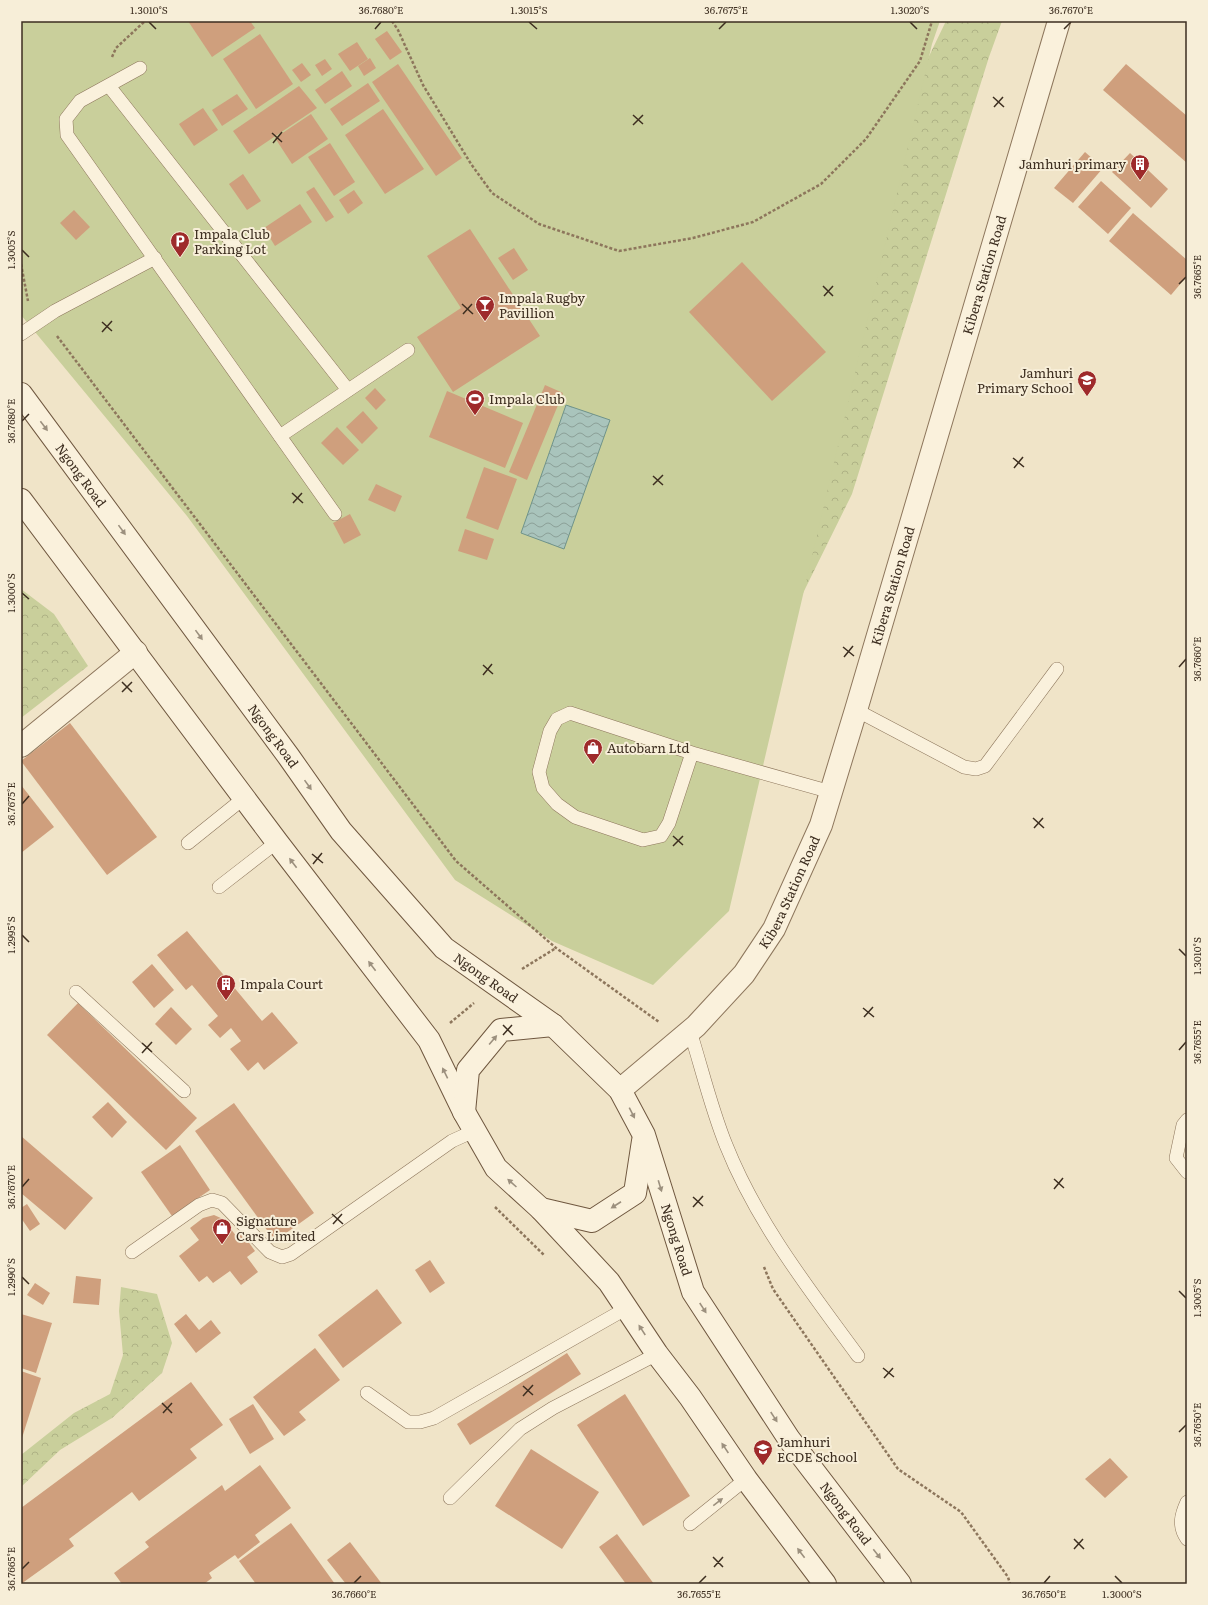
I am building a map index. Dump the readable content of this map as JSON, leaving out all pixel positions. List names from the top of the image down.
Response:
{
  "streets": {
    "main road": ["Kibera Station Road", "Ngong Road"]
  },
  "crossings": [
    ["Kibera Station Road", "Ngong Road"]
  ],
  "places": {
    "building": ["Jamhuri primary", "Impala Court"],
    "parking": ["Impala Club Parking Lot"],
    "bar": ["Impala Rugby Pavillion"],
    "school or university": ["Jamhuri Primary School", "Jamhuri ECDE School"],
    "sports": ["Impala Club"],
    "shop": ["Autobarn Ltd", "Signature Cars Limited"]
  },
  "coordinates": [
    "1.3010°S",
    "36.7680°E",
    "1.3015°S",
    "36.7675°E",
    "1.3020°S",
    "36.7670°E",
    "1.3005°S",
    "36.7665°E",
    "1.3000°S",
    "36.7660°E",
    "1.2995°S",
    "36.7655°E",
    "1.2990°S",
    "36.7650°E"
  ]
}
